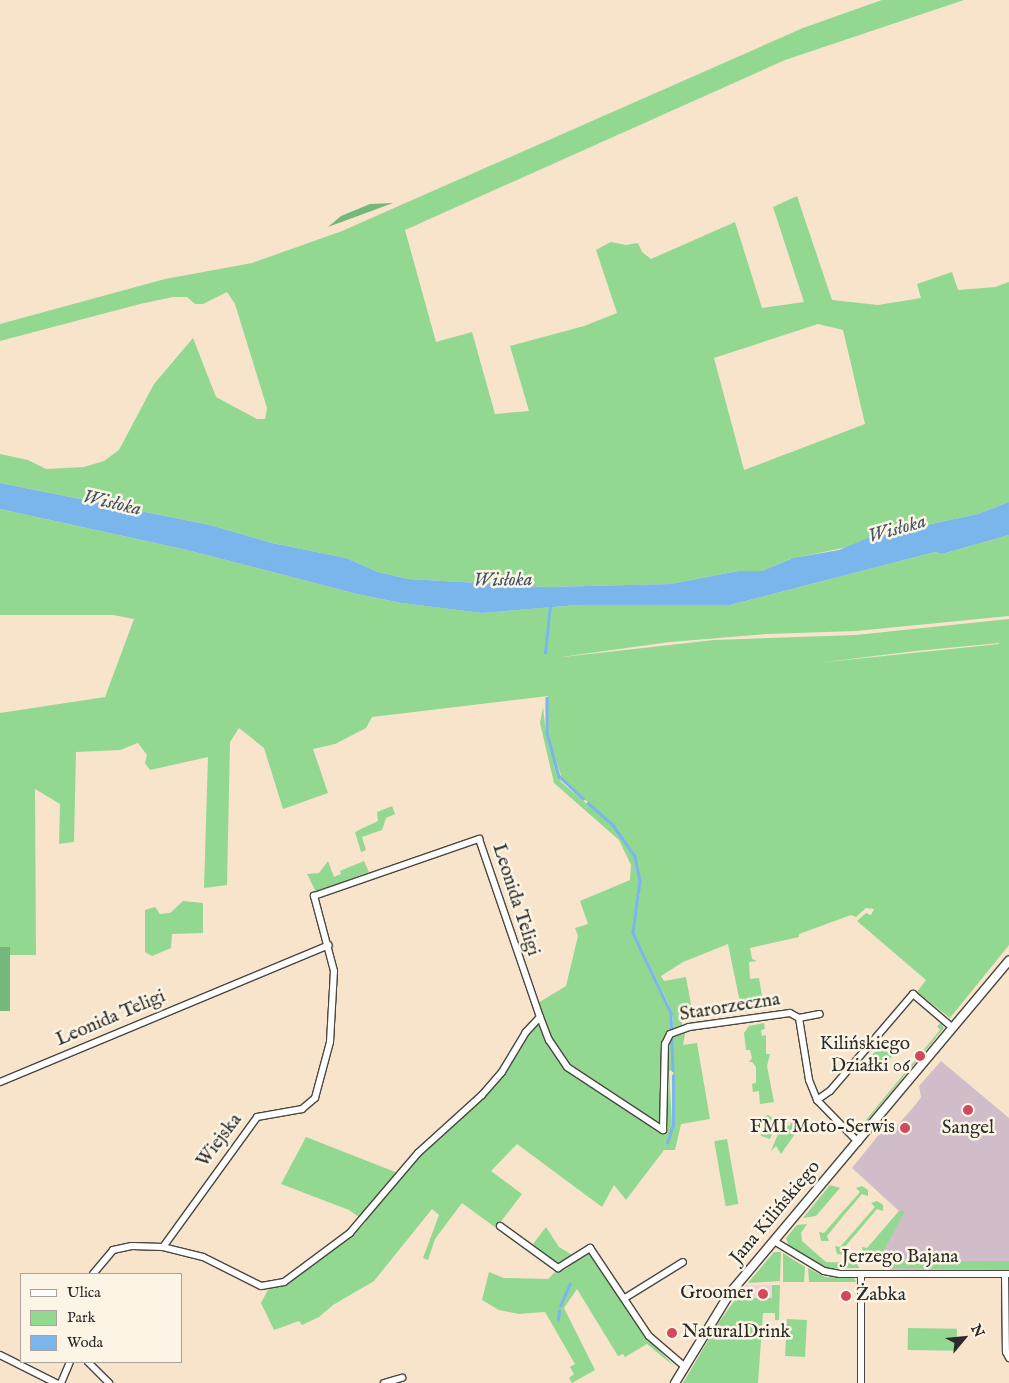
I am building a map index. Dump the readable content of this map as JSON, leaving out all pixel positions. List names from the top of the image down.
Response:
{
  "streets": {
    "street": [
      "Leonida Teligi",
      "Starorzeczna",
      "Wiejska",
      "Jana Kilińskiego",
      "Jerzego Bajana"
    ]
  },
  "crossings": [
    ["Leonida Teligi", "Starorzeczna"],
    ["Leonida Teligi", "Wiejska"],
    ["Starorzeczna", "Jana Kilińskiego"],
    ["Jana Kilińskiego", "Jerzego Bajana"]
  ],
  "water": ["Wisłoka"],
  "places": [
    "Kilińskiego Działki 06",
    "Sangel",
    "FMI Moto-Serwis",
    "Groomer",
    "Żabka",
    "NaturalDrink"
  ],
  "legend": ["Ulica", "Park", "Woda"],
  "north": "top right"
}
